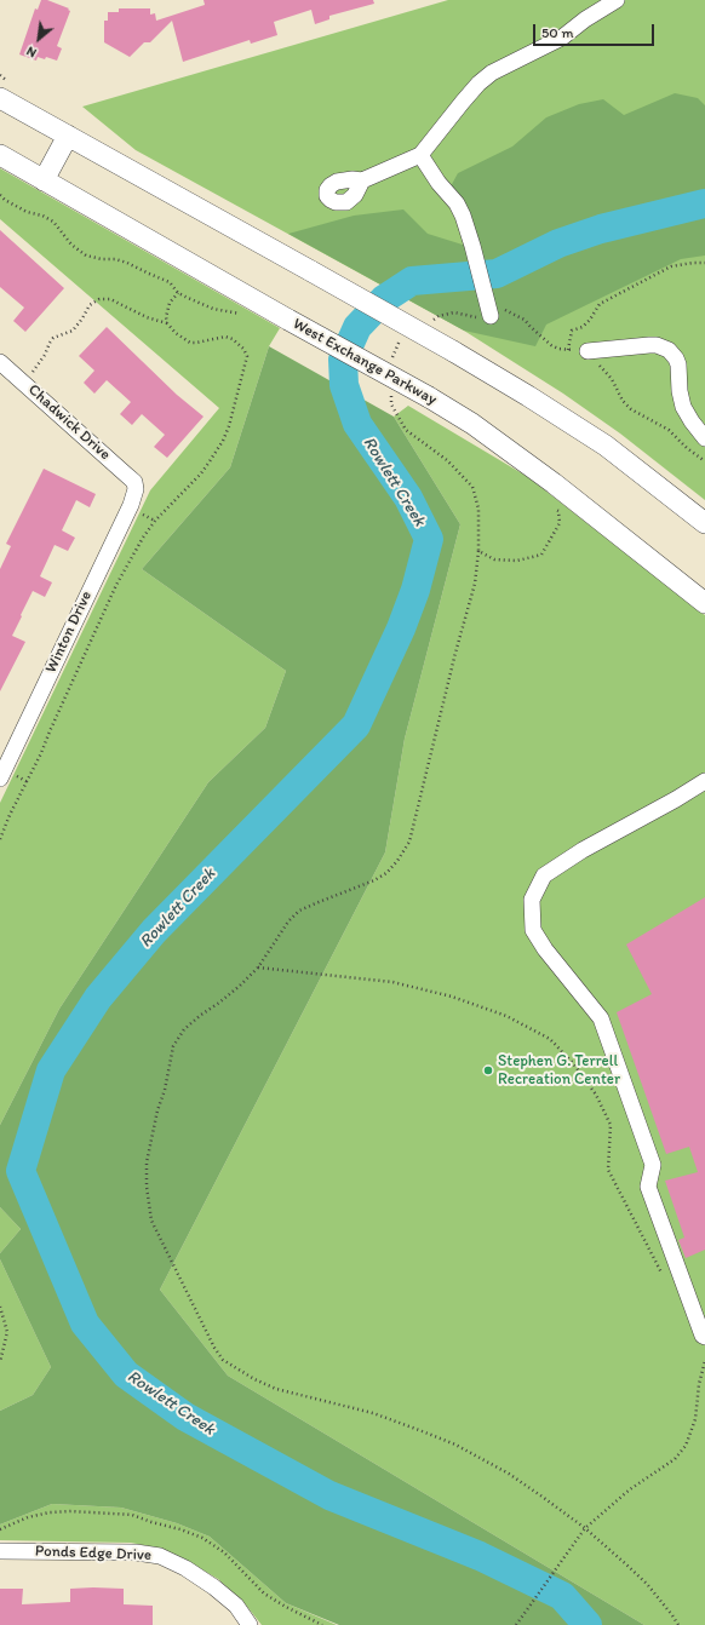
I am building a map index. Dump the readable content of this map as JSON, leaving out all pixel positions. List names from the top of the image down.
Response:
{
  "streets": {
    "main road": ["West Exchange Parkway"],
    "street": ["Chadwick Drive", "Winton Drive", "Ponds Edge Drive"]
  },
  "crossings": [
    ["Chadwick Drive", "Winton Drive"]
  ],
  "water": ["Rowlett Creek"],
  "places": ["Stephen G. Terrell Recreation Center"],
  "scale_bar": "50 m",
  "north": "bottom left"
}
